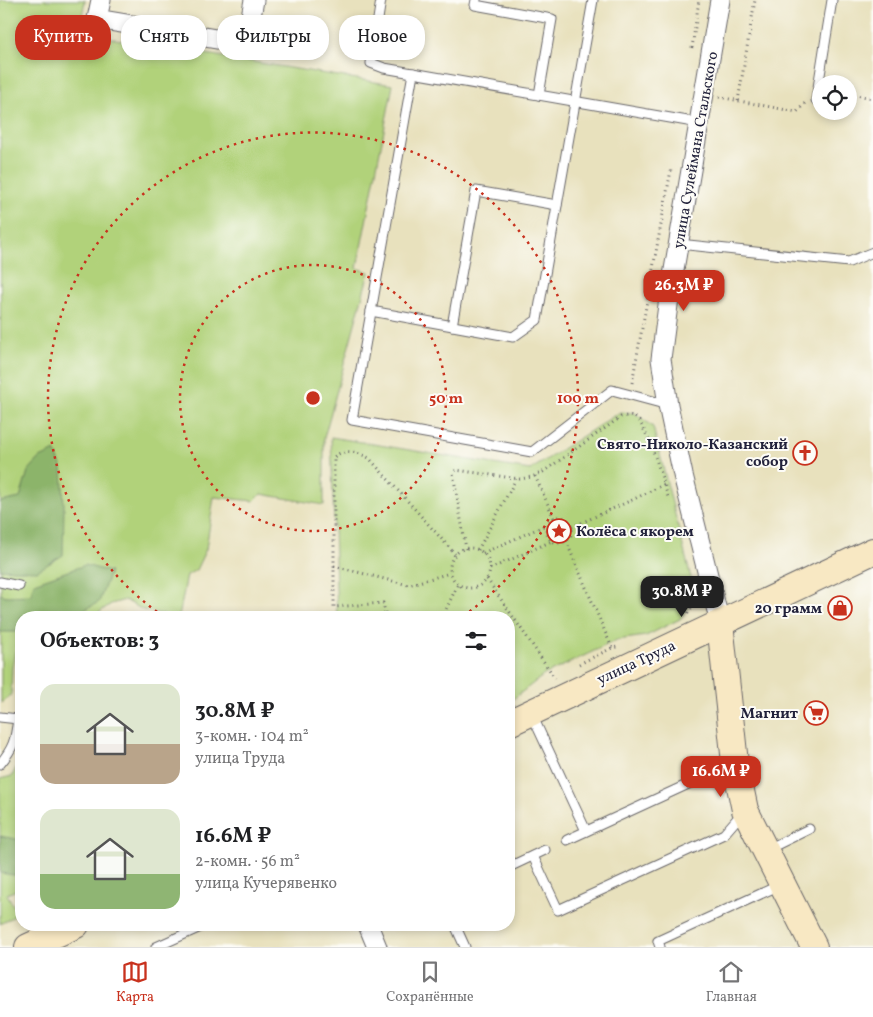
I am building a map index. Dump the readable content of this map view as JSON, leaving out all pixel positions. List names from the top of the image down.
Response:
{
  "streets": {
    "main road": ["улица Труда"],
    "street": ["улица Сулеймана Стальского"]
  },
  "crossings": [
    ["улица Сулеймана Стальского", "улица Труда"]
  ],
  "places": {
    "church": ["Свято-Николо-Казанский собор"],
    "place": ["Колёса с якорем"],
    "shop": ["20 грамм"],
    "supermarket": ["Магнит"]
  },
  "page": {
    "chip": [
      "Купить",
      "Снять",
      "Фильтры",
      "Новое"
    ],
    "price": ["26.3M ₽", "30.8M ₽", "16.6M ₽"],
    "heading": "Объектов: 3",
    "list": [
      {
        "name": "30.8M ₽",
        "note": "3-комн. · 104 m² · улица Труда"
      },
      {
        "name": "16.6M ₽",
        "note": "2-комн. · 56 m² · улица Кучерявенко"
      }
    ],
    "tabs": ["Карта", "Сохранённые", "Главная"]
  },
  "rings": ["50 m", "100 m"]
}
